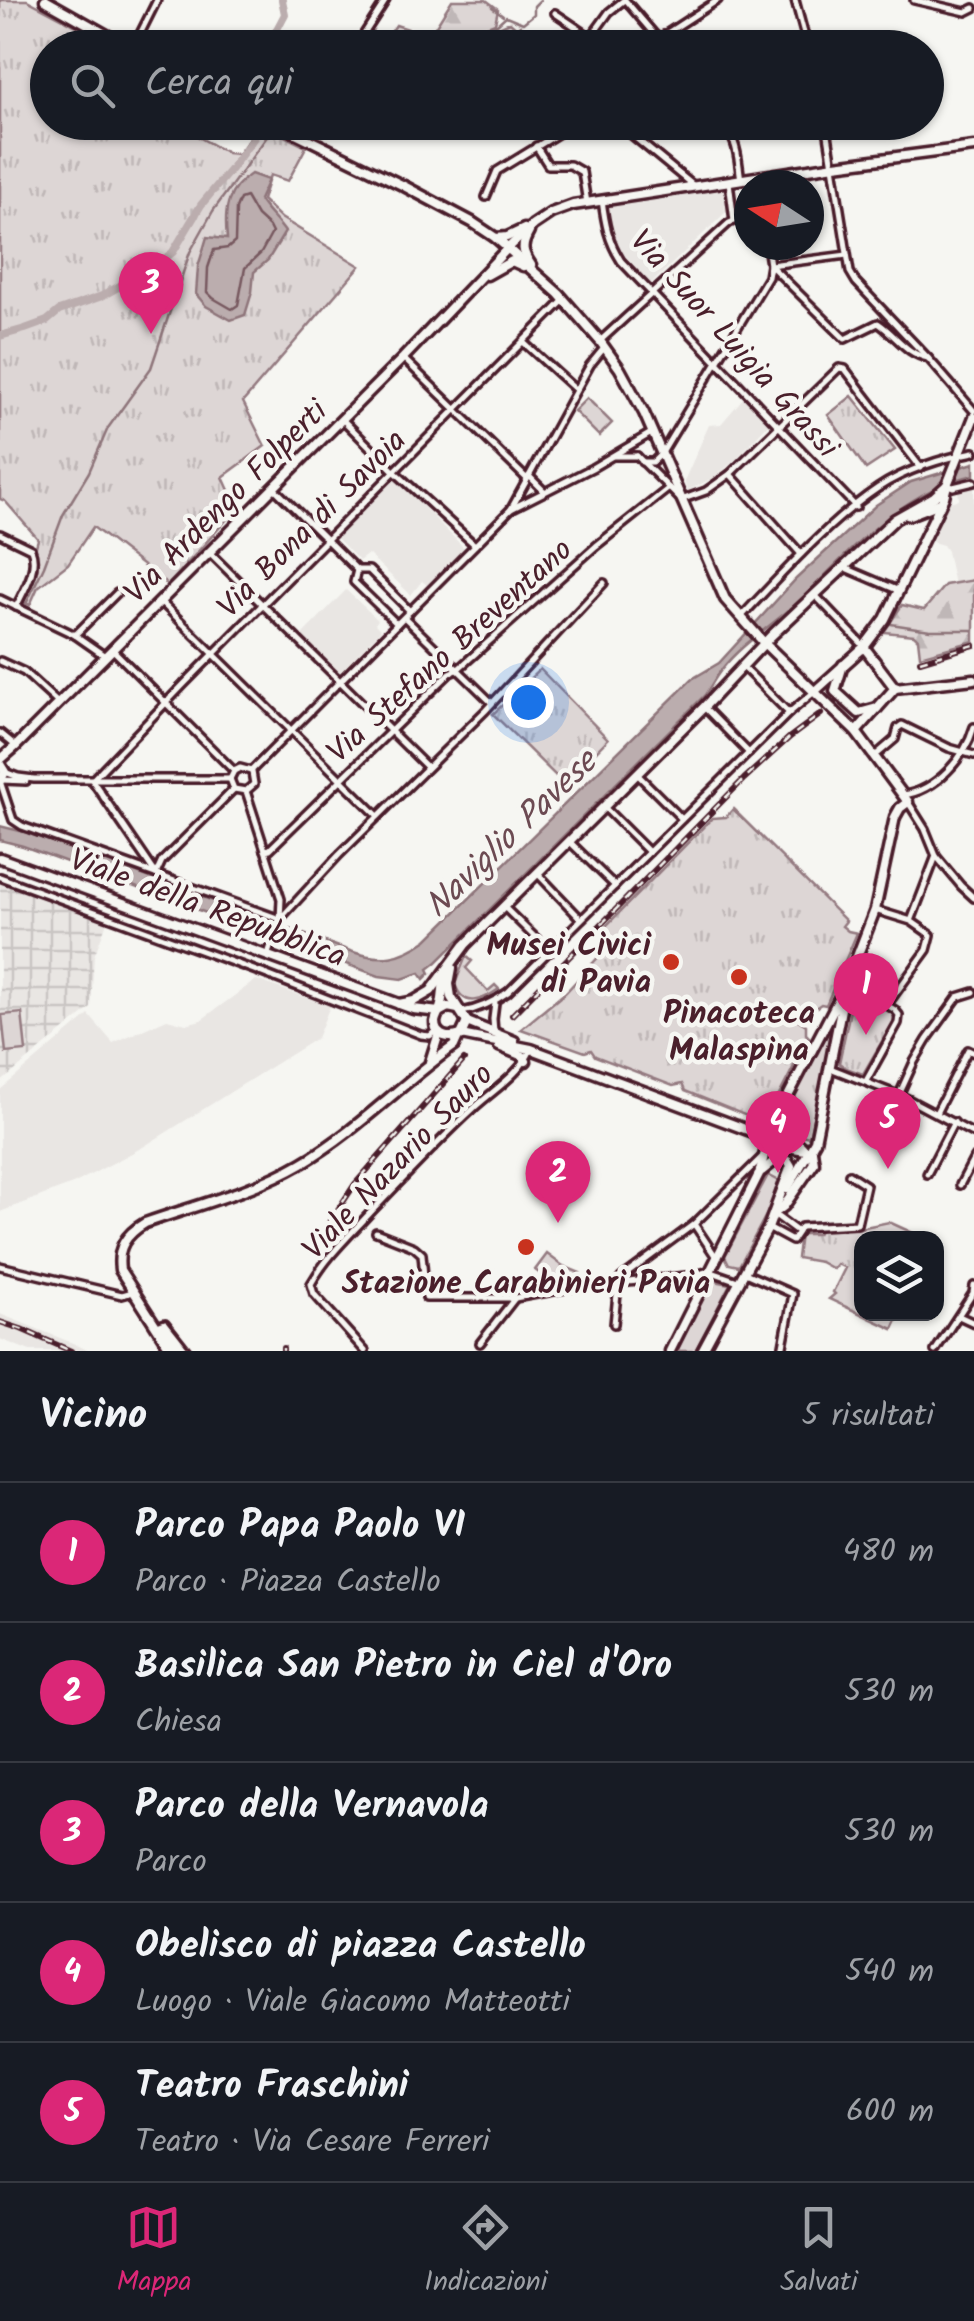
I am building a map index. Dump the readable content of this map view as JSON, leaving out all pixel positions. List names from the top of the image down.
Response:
{
  "streets": {
    "street": [
      "Via Suor Luigia Grassi",
      "Via Ardengo Folperti",
      "Via Bona di Savoia",
      "Via Stefano Breventano",
      "Viale della Repubblica",
      "Viale Nazario Sauro"
    ]
  },
  "water": ["Naviglio Pavese"],
  "places": ["Musei Civici di Pavia", "Pinacoteca Malaspina", "Stazione Carabinieri Pavia"],
  "north": "left",
  "page": {
    "search": "Cerca qui",
    "pins": [
      "3",
      "1",
      "5",
      "4",
      "2"
    ],
    "heading": ["Vicino", "5 risultati"],
    "list": [
      {
        "mark": "1",
        "name": "Parco Papa Paolo VI",
        "note": "Parco · Piazza Castello",
        "value": "480 m"
      },
      {
        "mark": "2",
        "name": "Basilica San Pietro in Ciel d'Oro",
        "note": "Chiesa",
        "value": "530 m"
      },
      {
        "mark": "3",
        "name": "Parco della Vernavola",
        "note": "Parco",
        "value": "530 m"
      },
      {
        "mark": "4",
        "name": "Obelisco di piazza Castello",
        "note": "Luogo · Viale Giacomo Matteotti",
        "value": "540 m"
      },
      {
        "mark": "5",
        "name": "Teatro Fraschini",
        "note": "Teatro · Via Cesare Ferreri",
        "value": "600 m"
      }
    ],
    "nav": ["Mappa", "Indicazioni", "Salvati"]
  }
}
